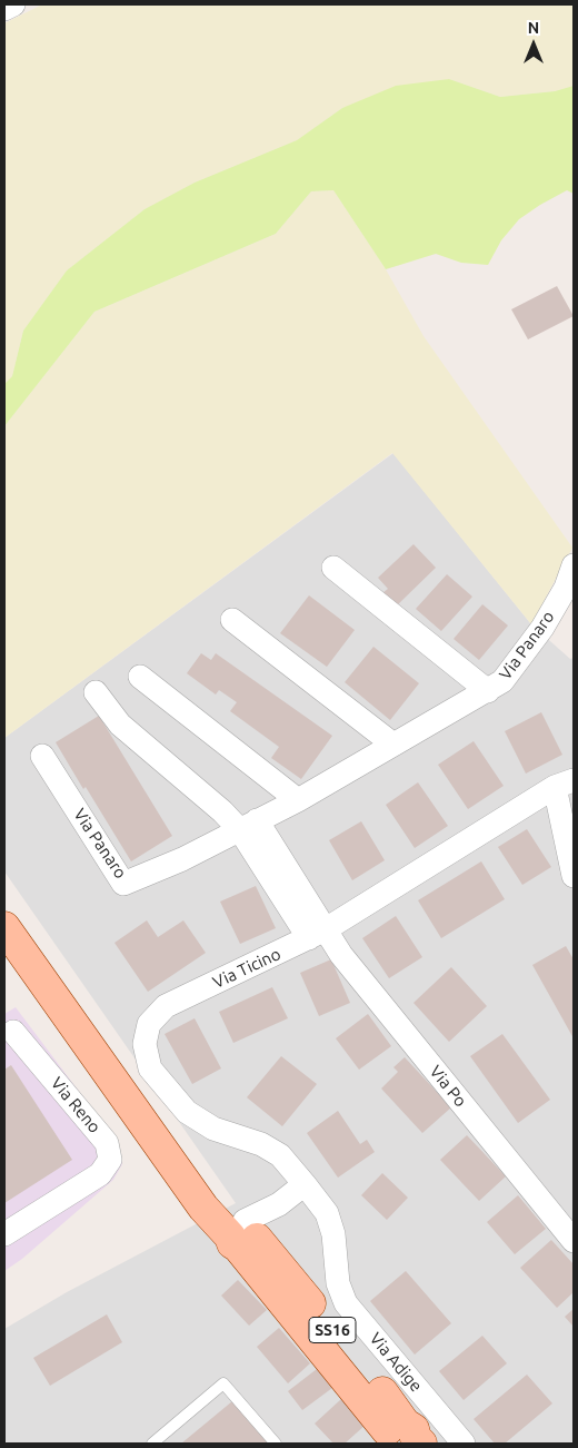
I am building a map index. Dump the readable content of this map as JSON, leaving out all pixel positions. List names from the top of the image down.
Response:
{
  "streets": {
    "main road": ["SS16"],
    "street": [
      "Via Panaro",
      "Via Ticino",
      "Via Po",
      "Via Reno",
      "Via Adige"
    ]
  },
  "crossings": [
    ["Via Ticino", "Via Po"],
    ["Via Ticino", "Via Adige"]
  ],
  "north": "top"
}
